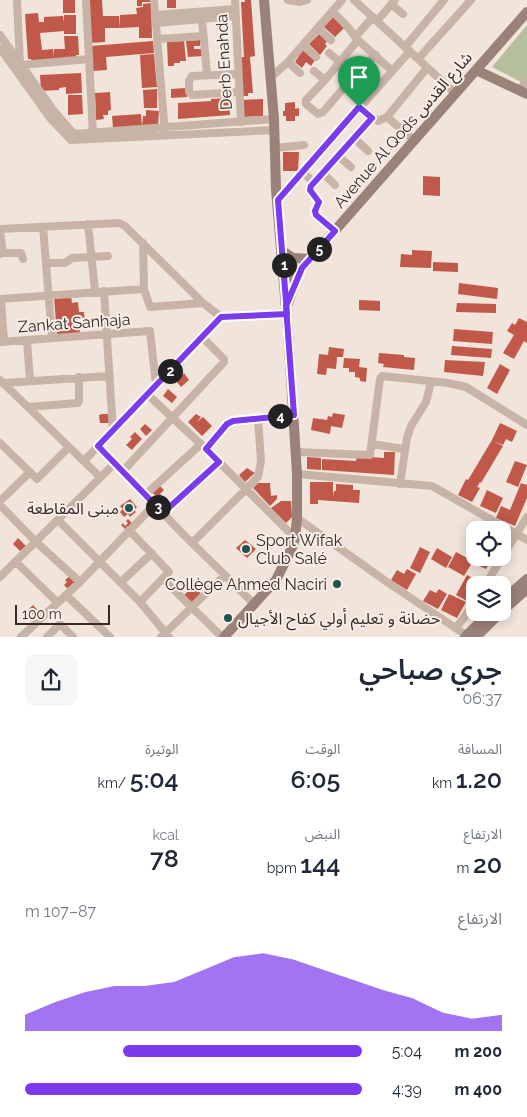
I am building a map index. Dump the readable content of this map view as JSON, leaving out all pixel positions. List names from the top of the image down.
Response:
{
  "streets": {
    "street": ["Derb Enahda", "Avenue Al Qods شارع القدس", "Zankat Sanhaja"]
  },
  "places": [
    "مبنى المقاطعة",
    "Sport Wifak Club Salé",
    "Collège Ahmed Naciri",
    "حضانة و تعليم أولي كفاح الأجيال"
  ],
  "scale_bar": "100 m",
  "page": {
    "pins": [
      "5",
      "1",
      "2",
      "4",
      "3"
    ],
    "scale": "100 m",
    "heading": ["جري صباحي", "06:37"],
    "stats": [
      ["المسافة", "1.20 km"],
      ["الوقت", "6:05"],
      ["الوتيرة", "5:04 /km"],
      ["الارتفاع", "20 m"],
      ["النبض", "144 bpm"],
      ["kcal", "78"]
    ],
    "chart": ["الارتفاع", "87–107 m"],
    "list": [
      {
        "name": "200 m",
        "note": "5:04"
      },
      {
        "name": "400 m",
        "note": "4:39"
      }
    ]
  }
}
